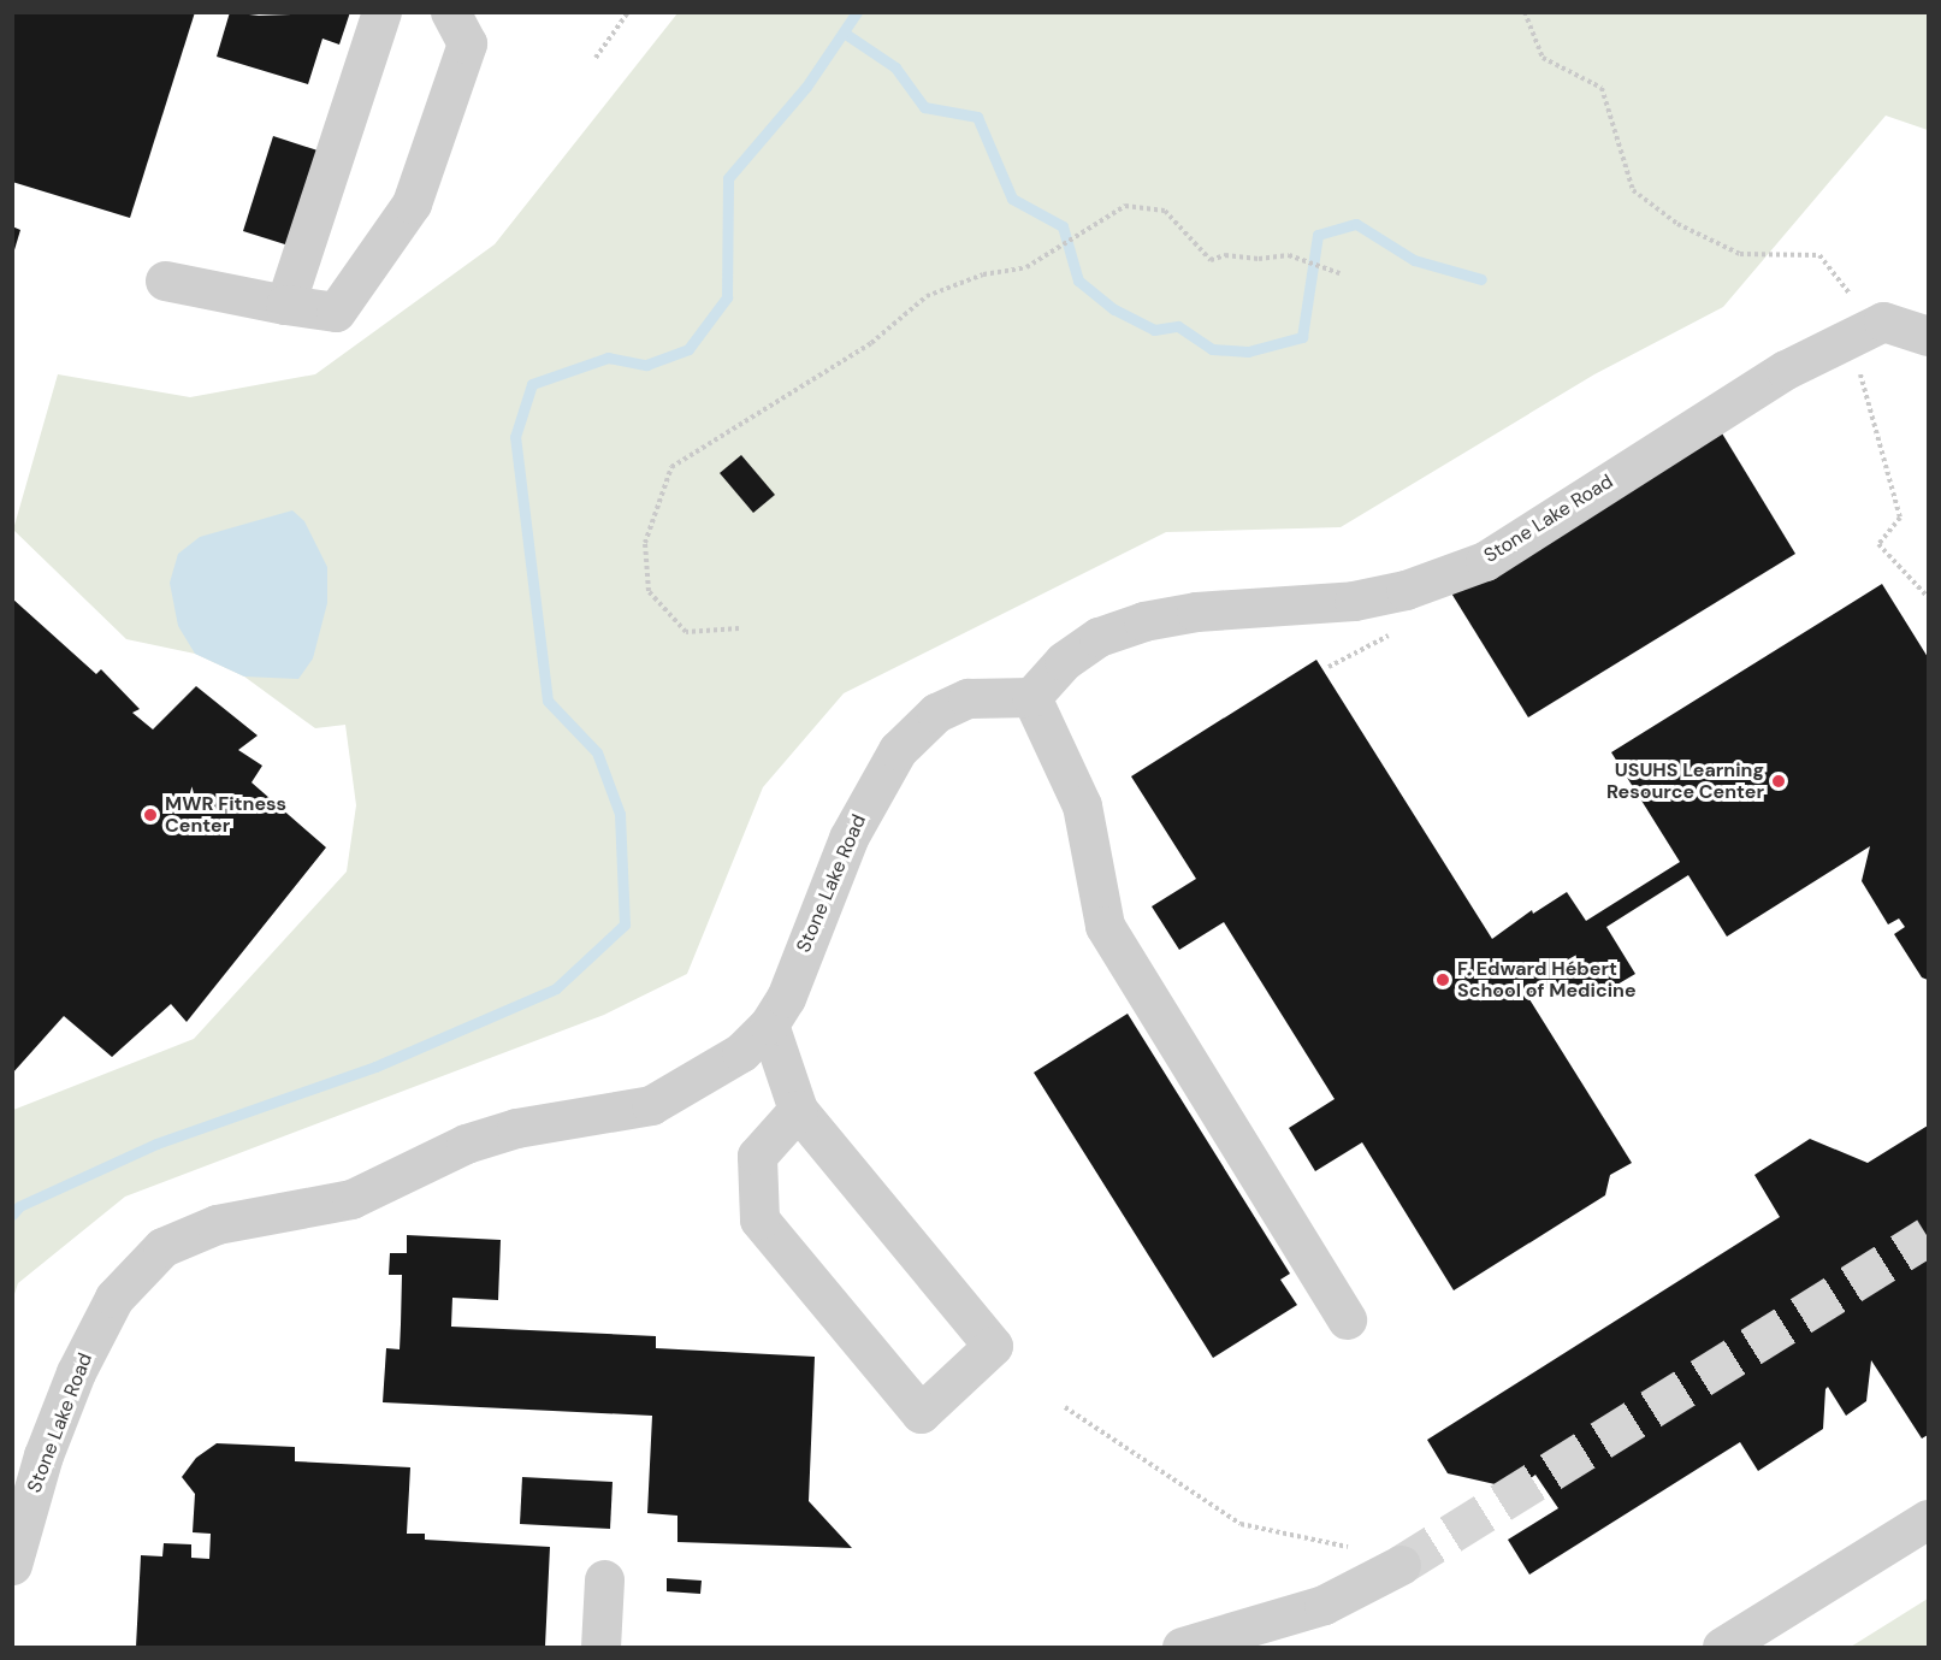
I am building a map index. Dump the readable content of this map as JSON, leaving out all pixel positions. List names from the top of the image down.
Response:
{
  "streets": {
    "street": ["Stone Lake Road"]
  },
  "places": ["USUHS Learning Resource Center", "MWR Fitness Center", "F. Edward Hébert School of Medicine"]
}
